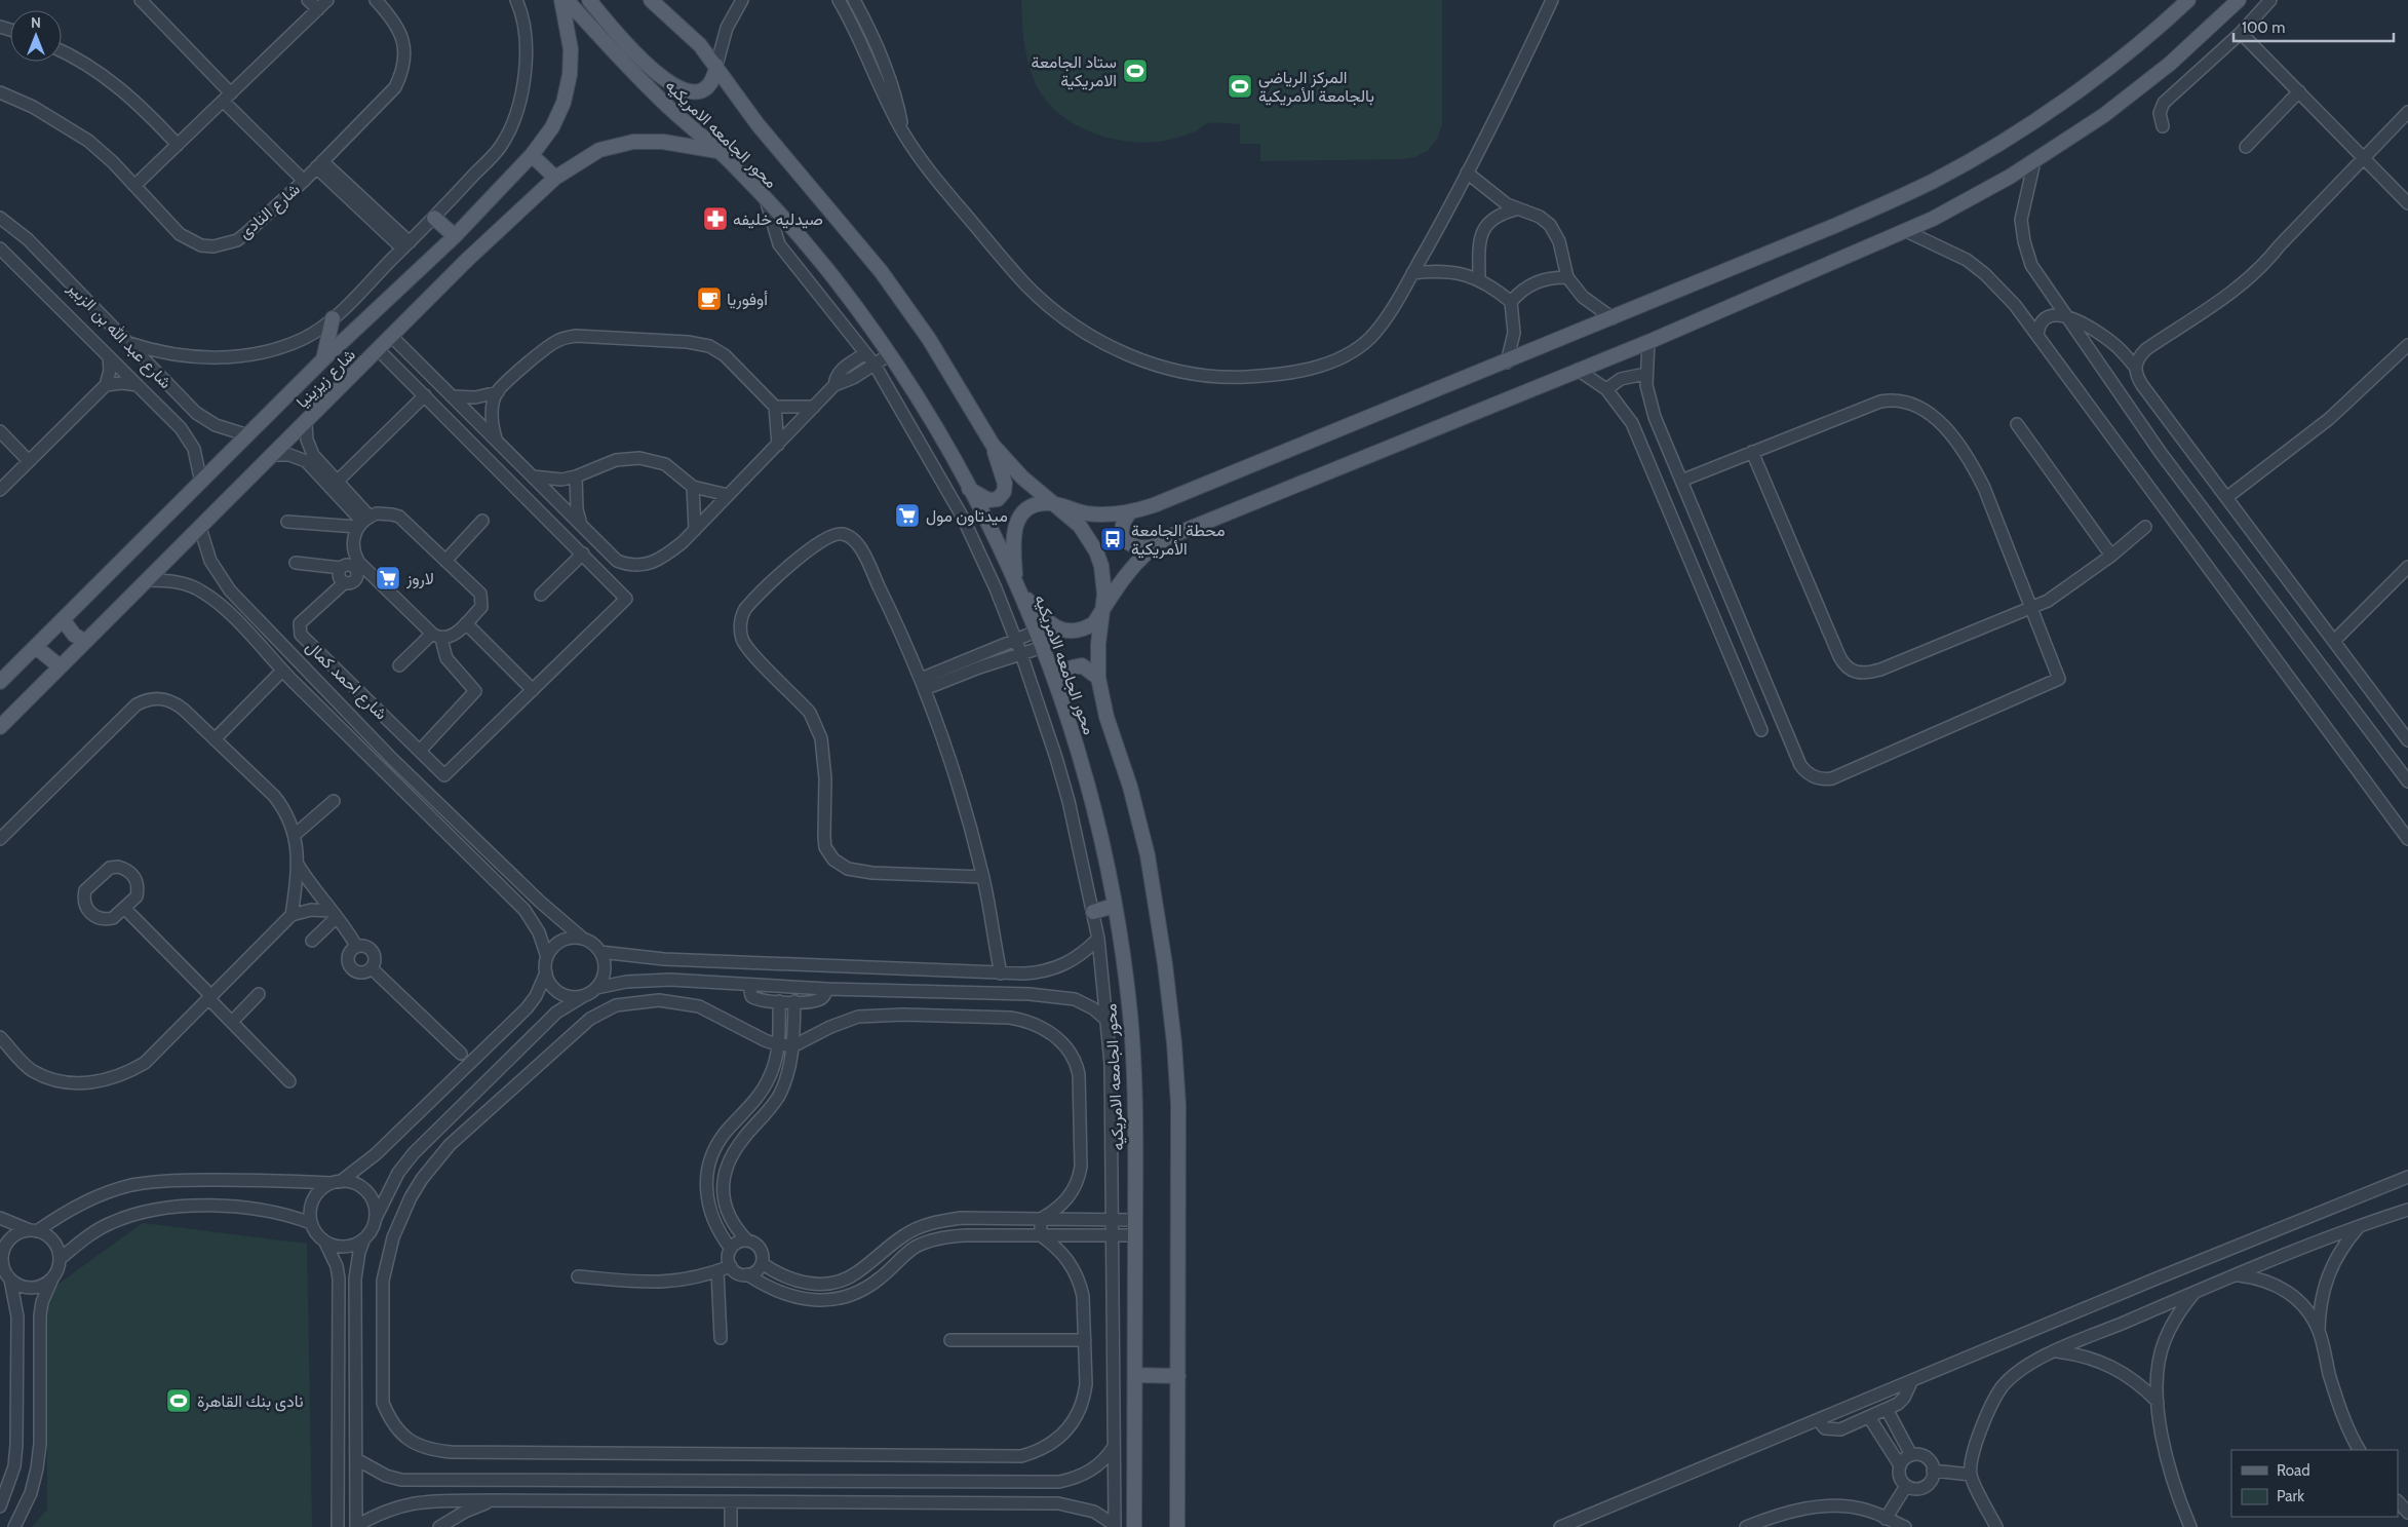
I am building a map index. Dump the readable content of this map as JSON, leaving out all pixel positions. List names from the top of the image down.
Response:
{
  "streets": {
    "main road": ["محور الجامعه الامريكيه", "شارع زيزينيا"],
    "street": ["شارع النادى", "شارع عبد الله بن الزبير", "شارع احمد كمال"]
  },
  "crossings": [
    ["محور الجامعه الامريكيه", "شارع زيزينيا"],
    ["شارع عبد الله بن الزبير", "شارع زيزينيا"]
  ],
  "places": {
    "sports": ["ستاد الجامعة الامريكية", "المركز الرياضي بالجامعة الأمريكية", "نادى بنك القاهرة"],
    "pharmacy": ["صيدليه خليفه"],
    "cafe": ["أوفوريا"],
    "supermarket": ["ميدتاون مول", "لاروز"],
    "bus stop": ["محطة الجامعة الأمريكية"]
  },
  "legend": ["Road", "Park"],
  "scale_bar": "100 m",
  "north": "top"
}
